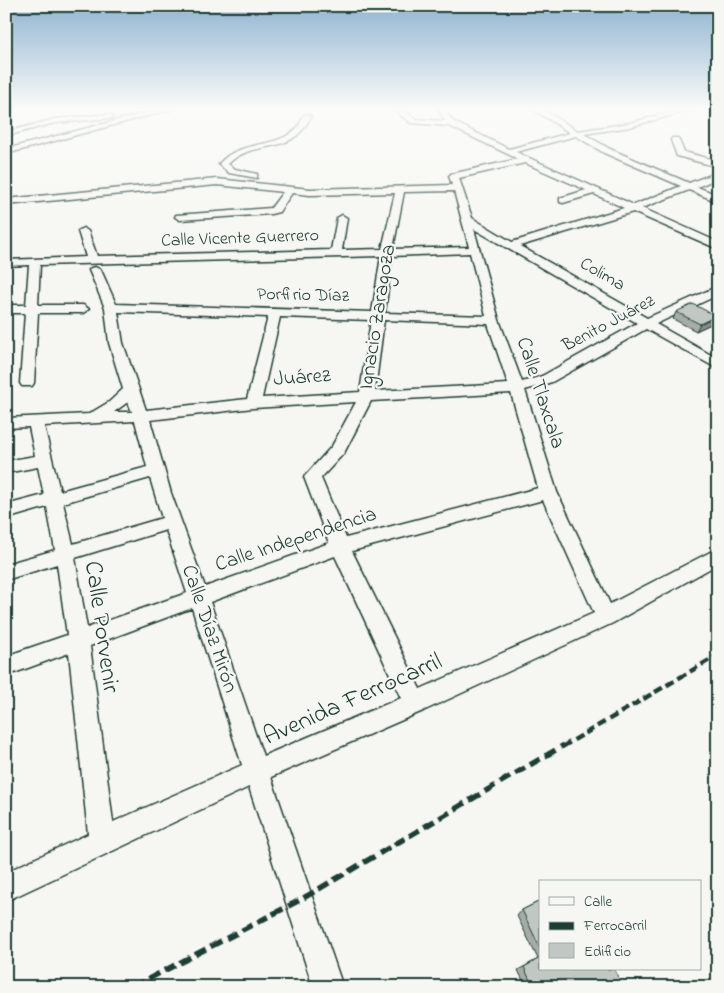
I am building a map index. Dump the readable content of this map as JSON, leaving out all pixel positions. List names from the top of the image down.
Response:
{
  "streets": {
    "street": [
      "Calle Vicente Guerrero",
      "Colima",
      "Porfirio Díaz",
      "Ignacio Zaragoza",
      "Benito Juárez",
      "Juárez",
      "Calle Tlaxcala",
      "Calle Independencia",
      "Calle Porvenir",
      "Calle Díaz Mirón",
      "Avenida Ferrocarril"
    ]
  },
  "crossings": [
    ["Calle Vicente Guerrero", "Ignacio Zaragoza"],
    ["Calle Vicente Guerrero", "Calle Tlaxcala"],
    ["Calle Vicente Guerrero", "Calle Díaz Mirón"],
    ["Colima", "Benito Juárez"],
    ["Colima", "Calle Tlaxcala"],
    ["Porfirio Díaz", "Ignacio Zaragoza"],
    ["Porfirio Díaz", "Calle Tlaxcala"],
    ["Porfirio Díaz", "Calle Díaz Mirón"],
    ["Ignacio Zaragoza", "Juárez"],
    ["Ignacio Zaragoza", "Calle Independencia"],
    ["Ignacio Zaragoza", "Avenida Ferrocarril"],
    ["Benito Juárez", "Juárez"],
    ["Benito Juárez", "Calle Tlaxcala"],
    ["Juárez", "Calle Tlaxcala"],
    ["Juárez", "Calle Porvenir"],
    ["Juárez", "Calle Díaz Mirón"],
    ["Calle Tlaxcala", "Calle Independencia"],
    ["Calle Tlaxcala", "Avenida Ferrocarril"],
    ["Calle Independencia", "Calle Porvenir"],
    ["Calle Independencia", "Calle Díaz Mirón"],
    ["Calle Porvenir", "Avenida Ferrocarril"],
    ["Calle Díaz Mirón", "Avenida Ferrocarril"]
  ],
  "legend": ["Calle", "Ferrocarril", "Edificio"]
}
